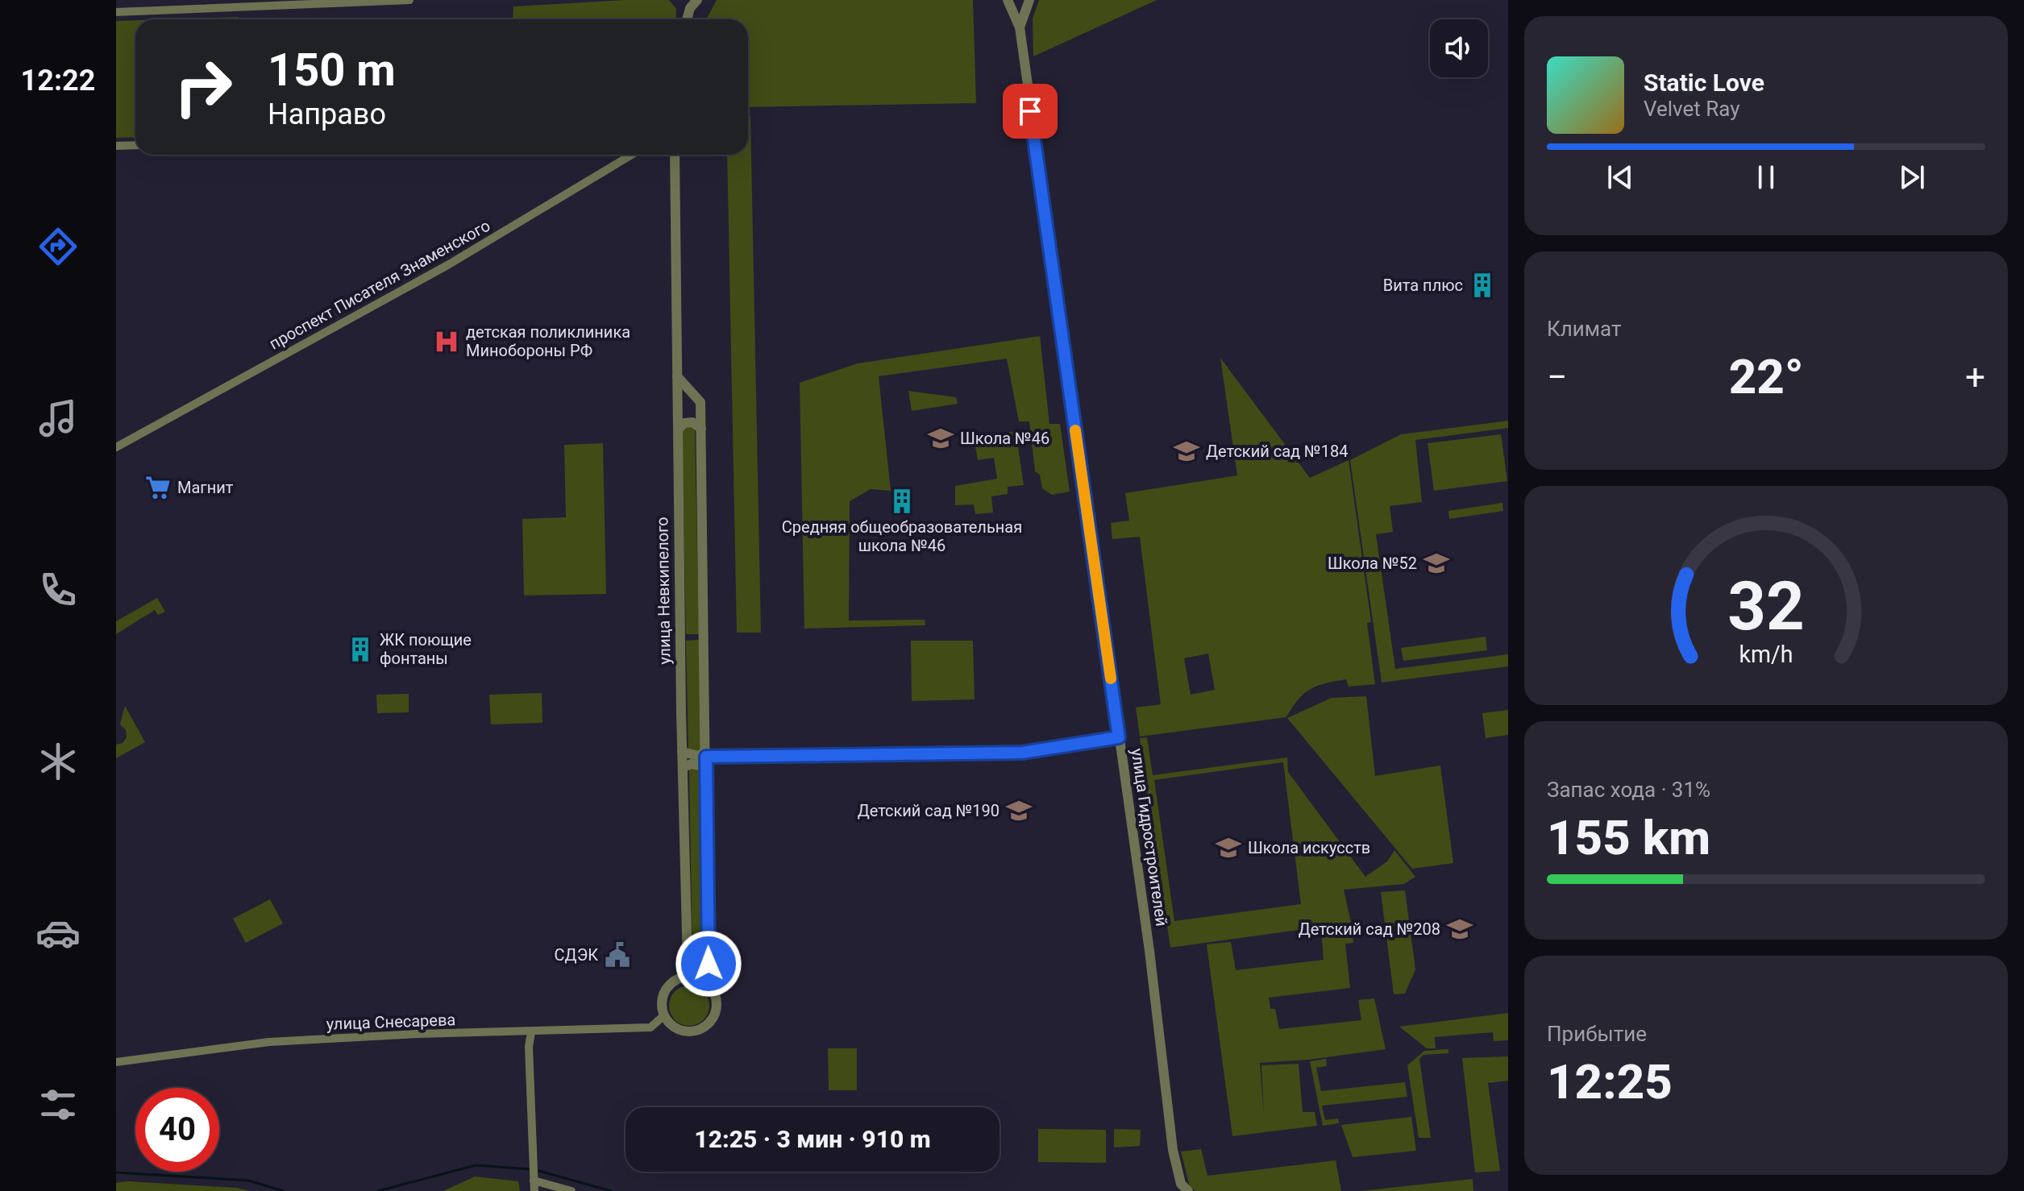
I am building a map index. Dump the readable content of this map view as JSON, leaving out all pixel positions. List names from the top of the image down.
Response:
{
  "streets": {
    "street": [
      "проспект Писателя Знаменского",
      "улица Невкипелого",
      "улица Гидростроителей",
      "улица Снесарева"
    ]
  },
  "crossings": [
    ["улица Невкипелого", "улица Снесарева"]
  ],
  "places": {
    "building": ["Вита плюс", "Средняя общеобразовательная школа №46", "ЖК поющие фонтаны"],
    "hospital": ["детская поликлиника Минобороны РФ"],
    "school or university": [
      "Школа №46",
      "Детский сад №184",
      "Школа №52",
      "Детский сад №190",
      "Школа искусств",
      "Детский сад №208"
    ],
    "supermarket": ["Магнит"],
    "public building": ["СДЭК"]
  },
  "page": {
    "tabs": "12:22",
    "turn": ["150 m", "Направо"],
    "song": ["Static Love", "Velvet Ray"],
    "tile": [
      "Климат",
      ["Запас хода · 31%", "155 km"],
      ["Прибытие", "12:25"]
    ],
    "heat": ["−", "22°", "+"],
    "limit": "40",
    "trip": "12:25 · 3 мин · 910 m",
    "gauge": ["32", "km/h"]
  }
}
